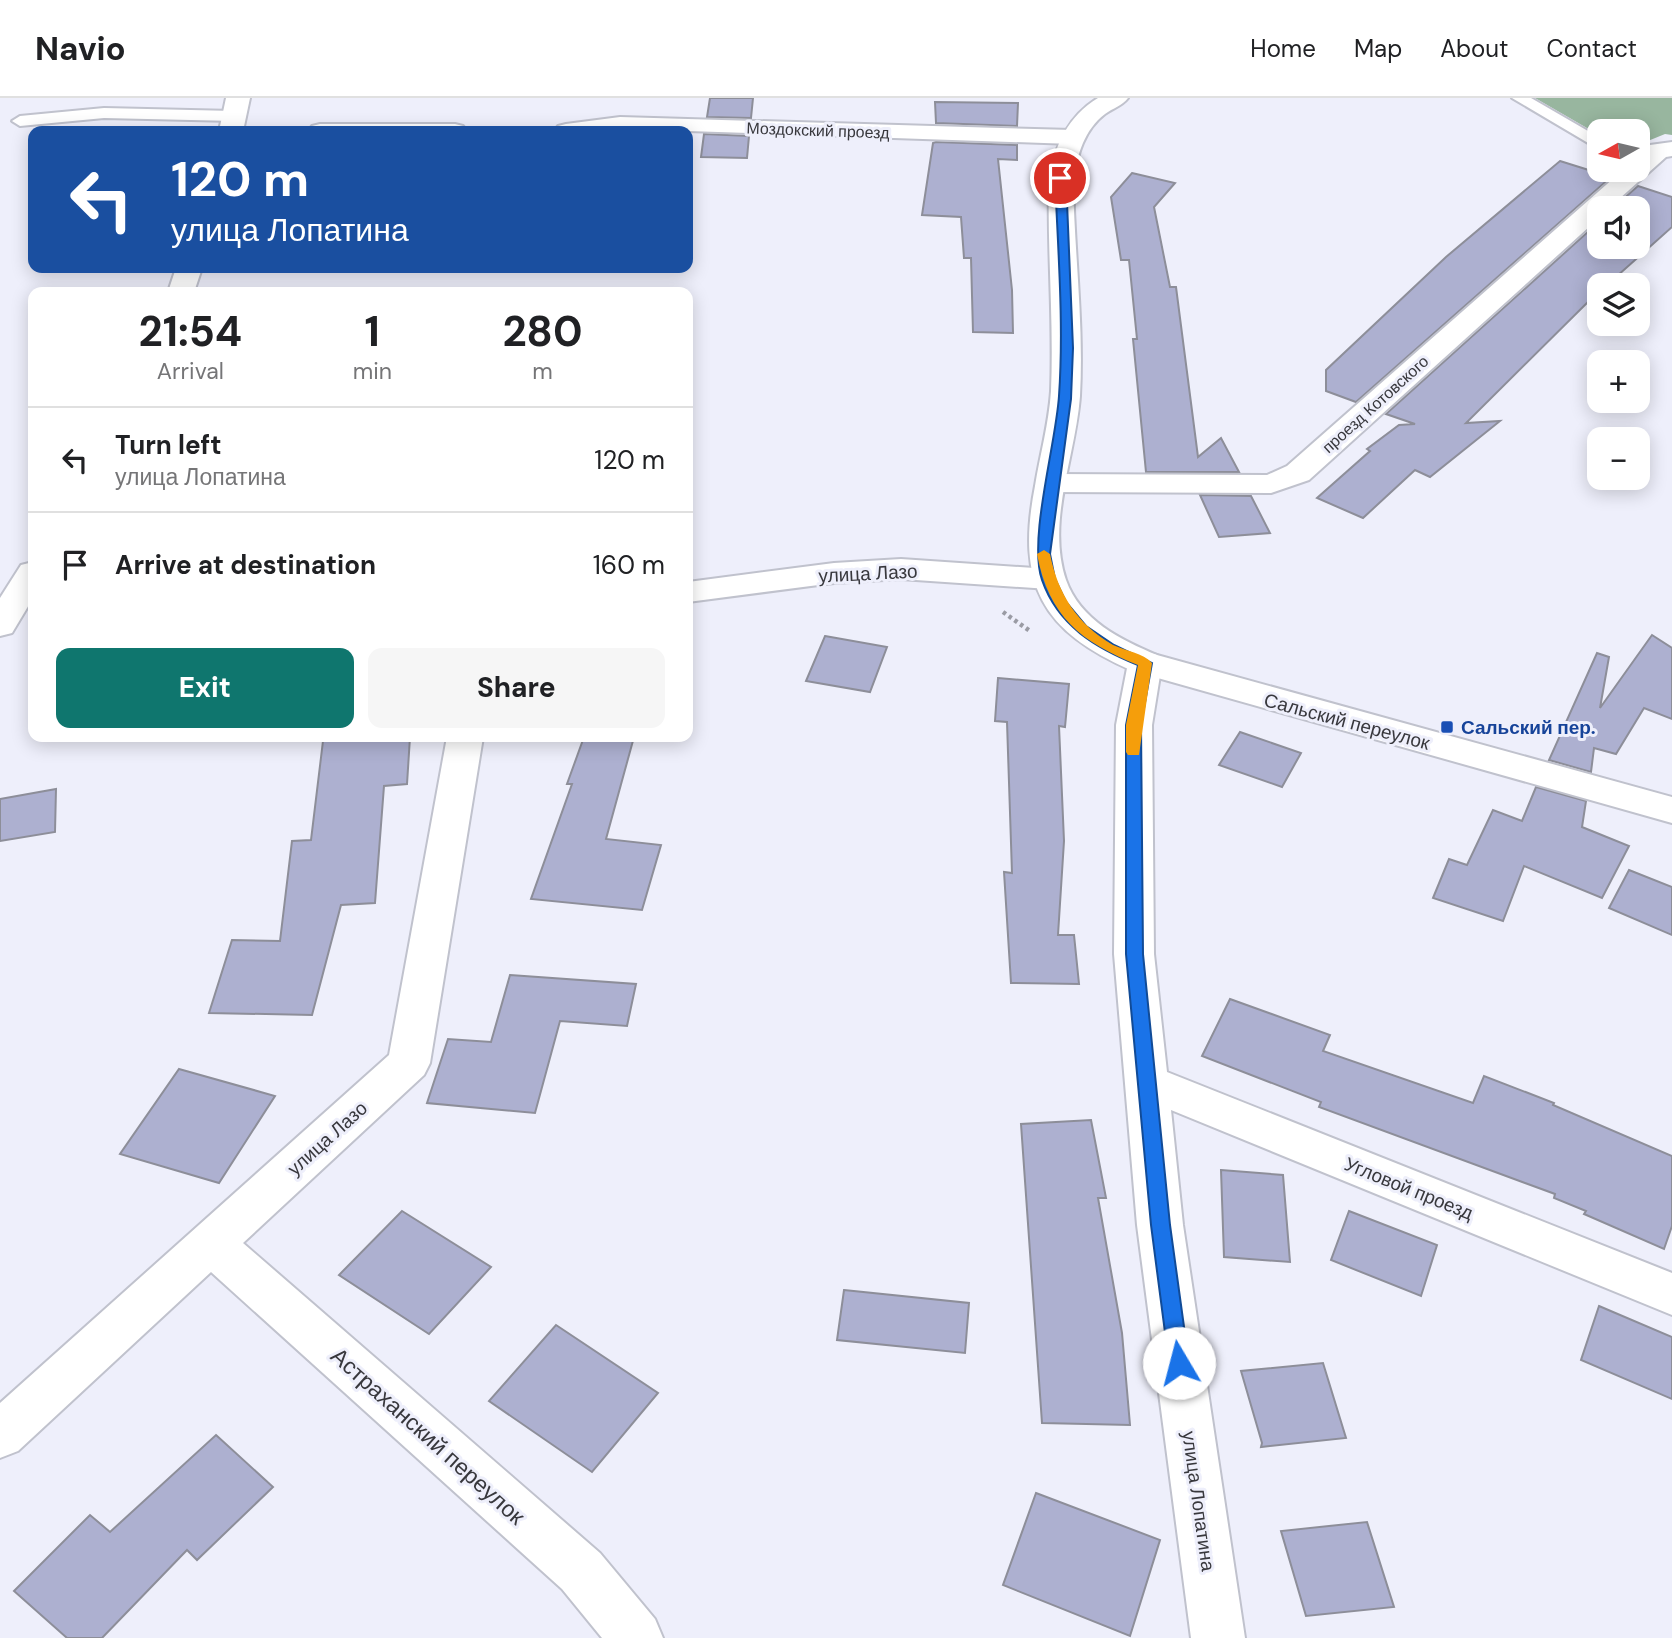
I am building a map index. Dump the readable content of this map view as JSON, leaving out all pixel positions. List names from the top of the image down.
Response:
{
  "streets": {
    "street": [
      "Моздокский проезд",
      "проезд Котовского",
      "улица Лазо",
      "Сальский переулок",
      "Угловой проезд",
      "Астраханский переулок",
      "улица Лопатина"
    ]
  },
  "crossings": [
    ["улица Лазо", "Астраханский переулок"],
    ["Сальский переулок", "улица Лопатина"],
    ["Угловой проезд", "улица Лопатина"]
  ],
  "places": {
    "transit": ["Сальский пер."]
  },
  "north": "left",
  "page": {
    "header": "Navio",
    "nav": [
      "Home",
      "Map",
      "About",
      "Contact"
    ],
    "map_buttons": ["+", "−"],
    "turn": ["120 m", "улица Лопатина"],
    "eta": [
      "21:54",
      "Arrival",
      "1",
      "min",
      "280",
      "m"
    ],
    "list": [
      {
        "name": "Turn left",
        "note": "улица Лопатина",
        "value": "120 m"
      },
      {
        "name": "Arrive at destination",
        "value": "160 m"
      }
    ],
    "buttons": ["Exit", "Share"]
  }
}
